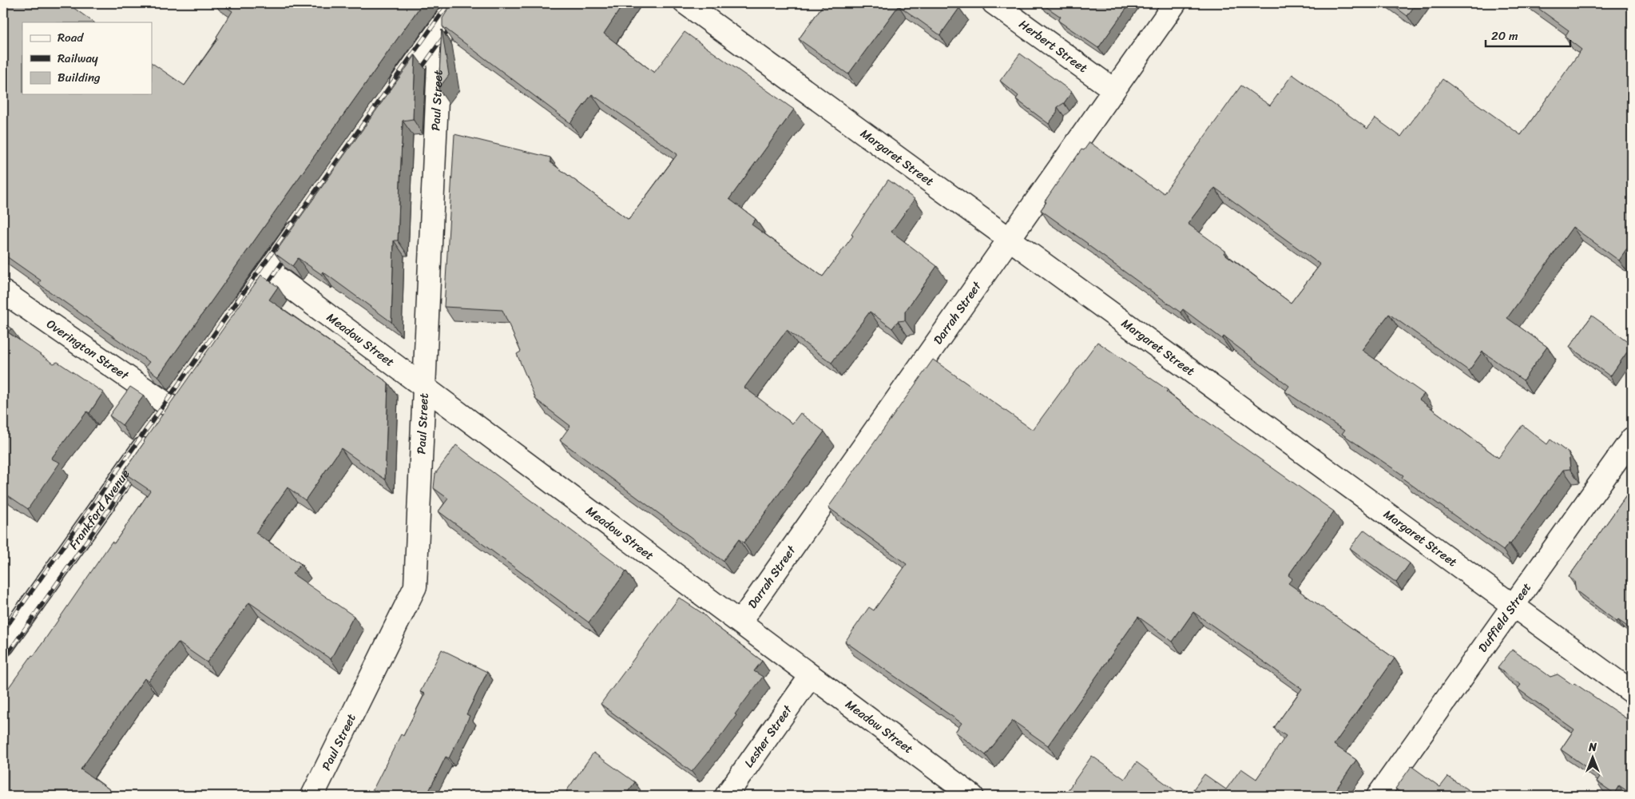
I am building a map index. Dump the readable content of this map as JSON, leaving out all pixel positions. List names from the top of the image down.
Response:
{
  "streets": {
    "street": [
      "Herbert Street",
      "Paul Street",
      "Margaret Street",
      "Darrah Street",
      "Meadow Street",
      "Overington Street",
      "Frankford Avenue",
      "Duffield Street",
      "Lesher Street"
    ]
  },
  "crossings": [
    ["Herbert Street", "Darrah Street"],
    ["Paul Street", "Meadow Street"],
    ["Margaret Street", "Darrah Street"],
    ["Margaret Street", "Duffield Street"],
    ["Darrah Street", "Meadow Street"],
    ["Meadow Street", "Lesher Street"],
    ["Overington Street", "Frankford Avenue"]
  ],
  "legend": ["Road", "Railway", "Building"],
  "scale_bar": "20 m",
  "north": "top"
}
